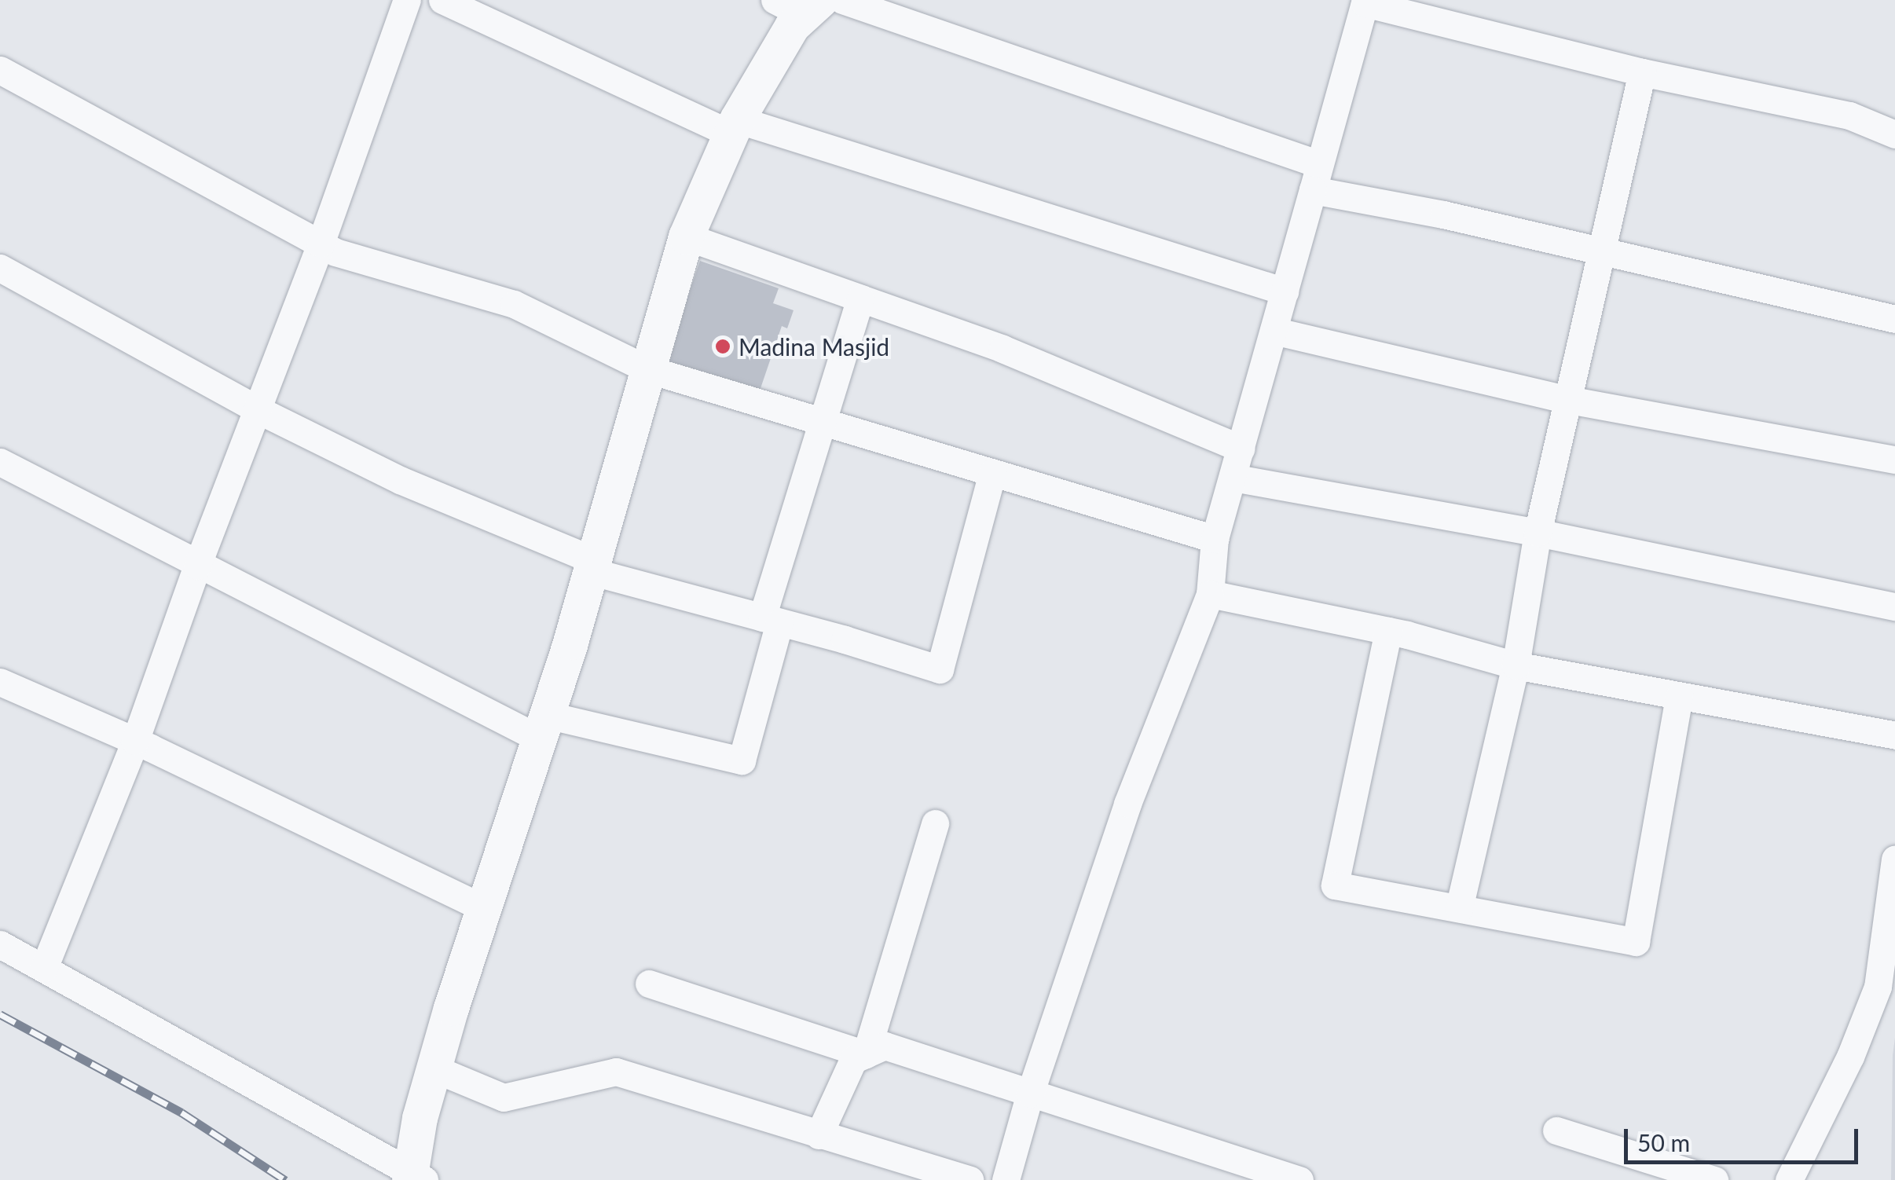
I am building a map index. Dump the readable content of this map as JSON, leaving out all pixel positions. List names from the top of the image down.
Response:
{
  "places": ["Madina Masjid"],
  "scale_bar": "50 m"
}
